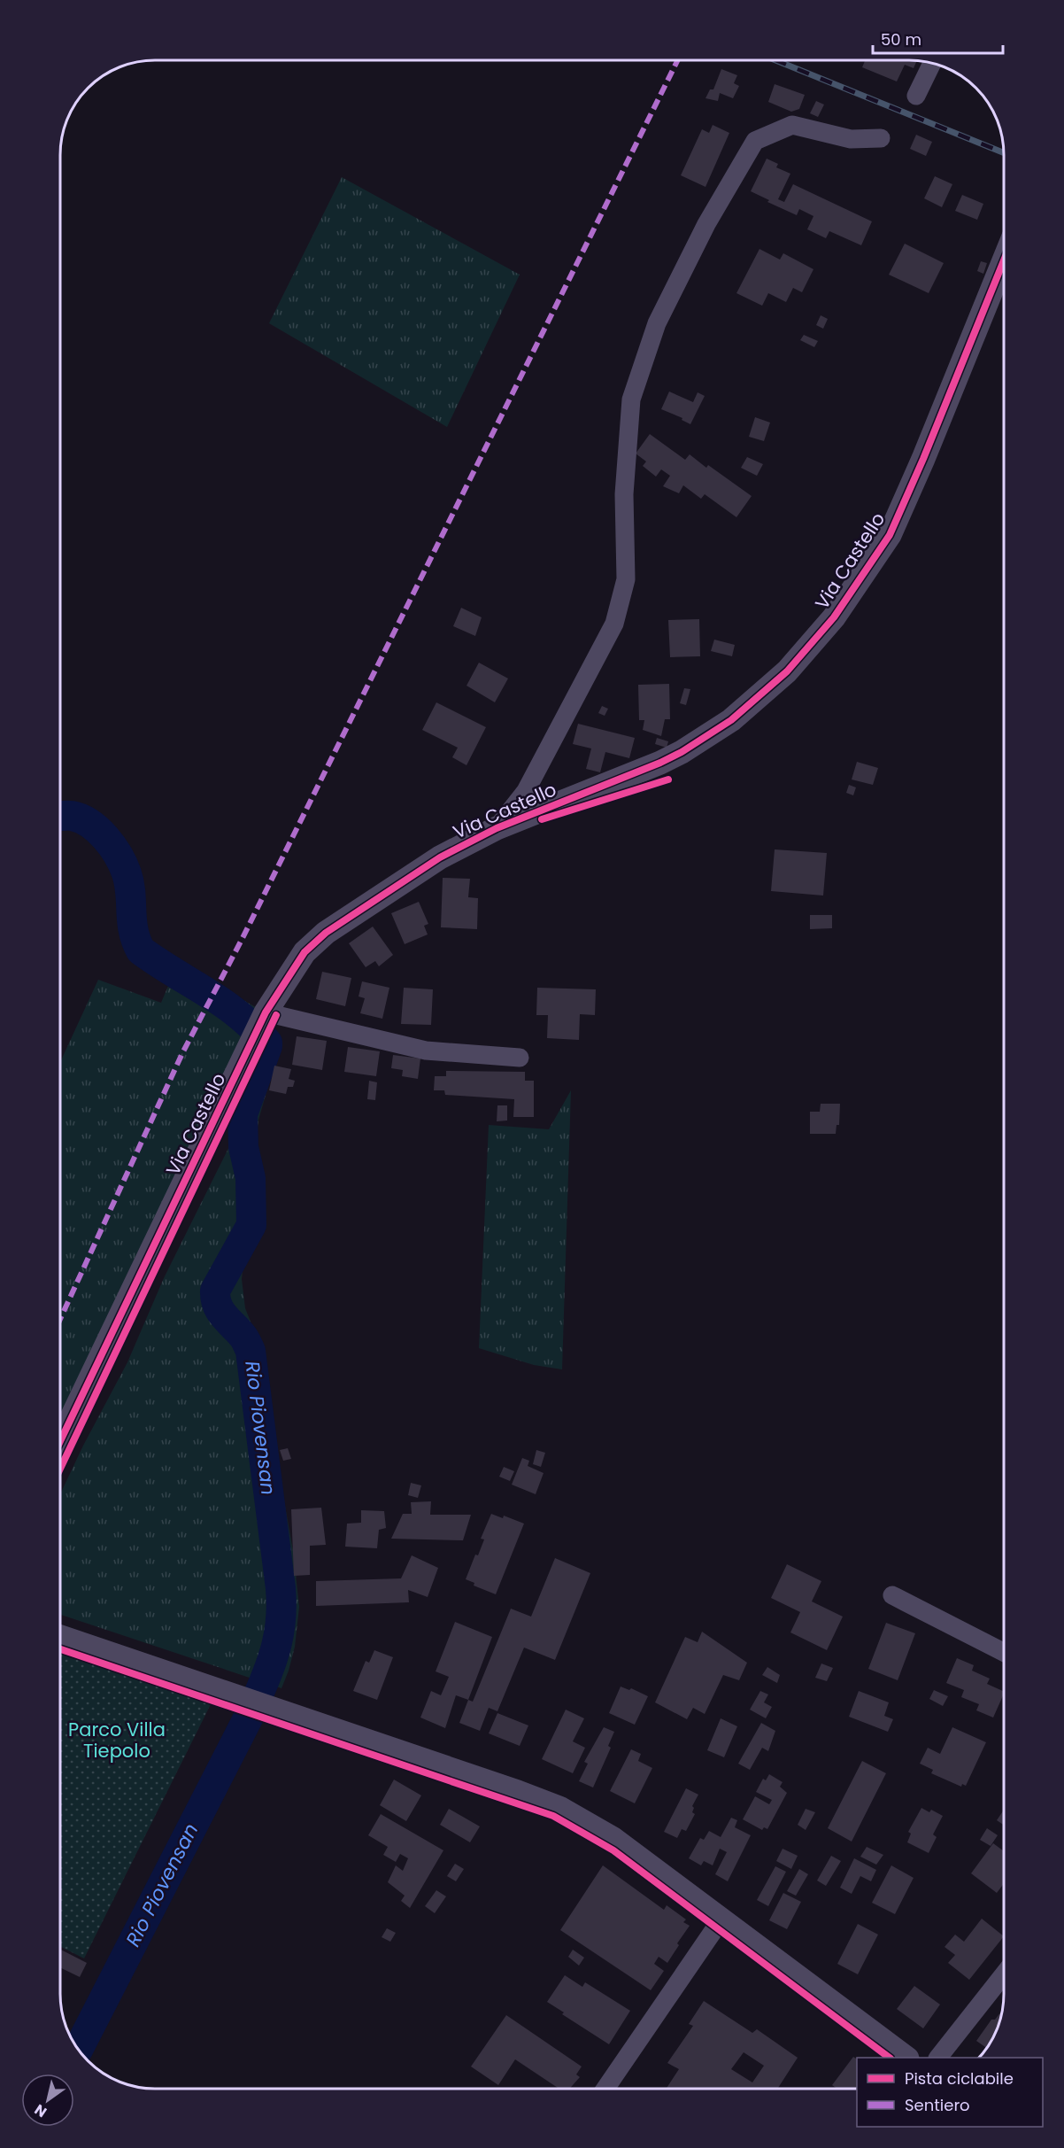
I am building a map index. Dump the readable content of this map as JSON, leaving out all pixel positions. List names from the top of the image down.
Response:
{
  "streets": {
    "street": ["Via Castello"]
  },
  "water": ["Rio Piovensan"],
  "parks": ["Parco Villa Tiepolo"],
  "legend": ["Pista ciclabile", "Sentiero"],
  "scale_bar": "50 m",
  "north": "bottom left"
}
